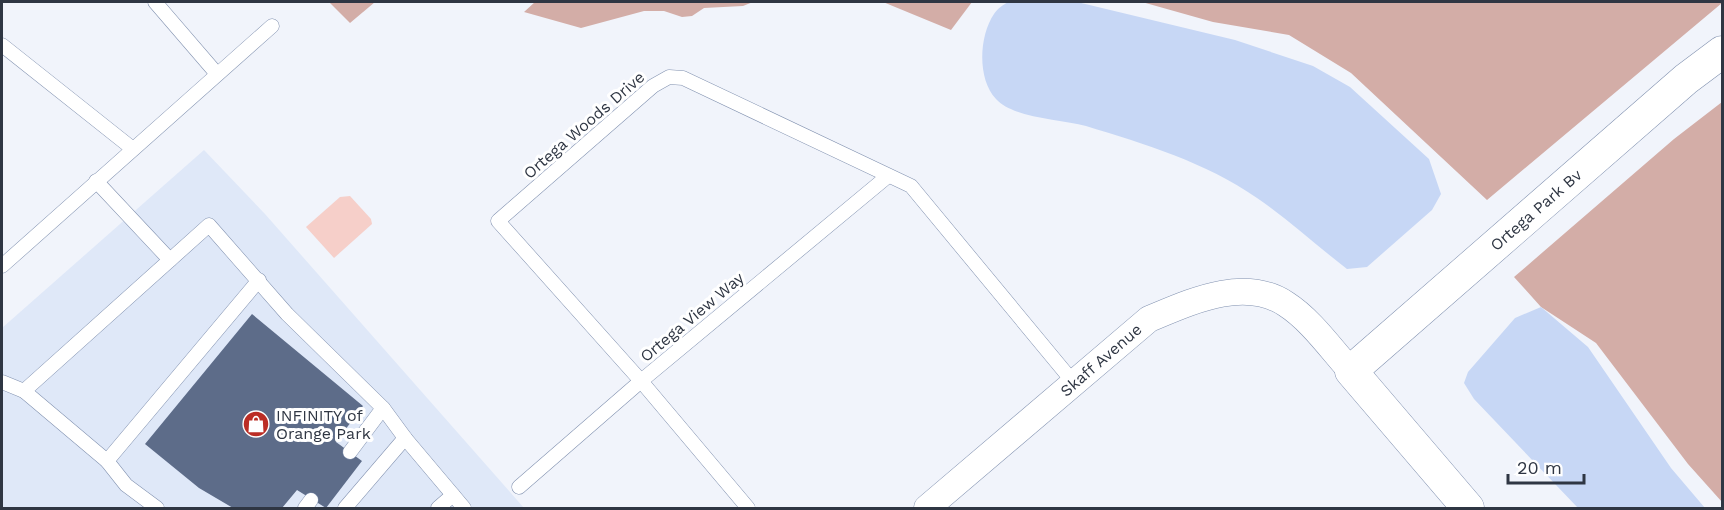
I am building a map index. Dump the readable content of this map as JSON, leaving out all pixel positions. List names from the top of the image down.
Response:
{
  "streets": {
    "street": ["Ortega Park Bv", "Skaff Avenue"],
    "lane": ["Ortega Woods Drive", "Ortega View Way"]
  },
  "crossings": [
    ["Ortega Woods Drive", "Ortega View Way"],
    ["Ortega Woods Drive", "Skaff Avenue"],
    ["Ortega Park Bv", "Skaff Avenue"]
  ],
  "places": {
    "shop": ["INFINITY of Orange Park"]
  },
  "scale_bar": "20 m"
}
